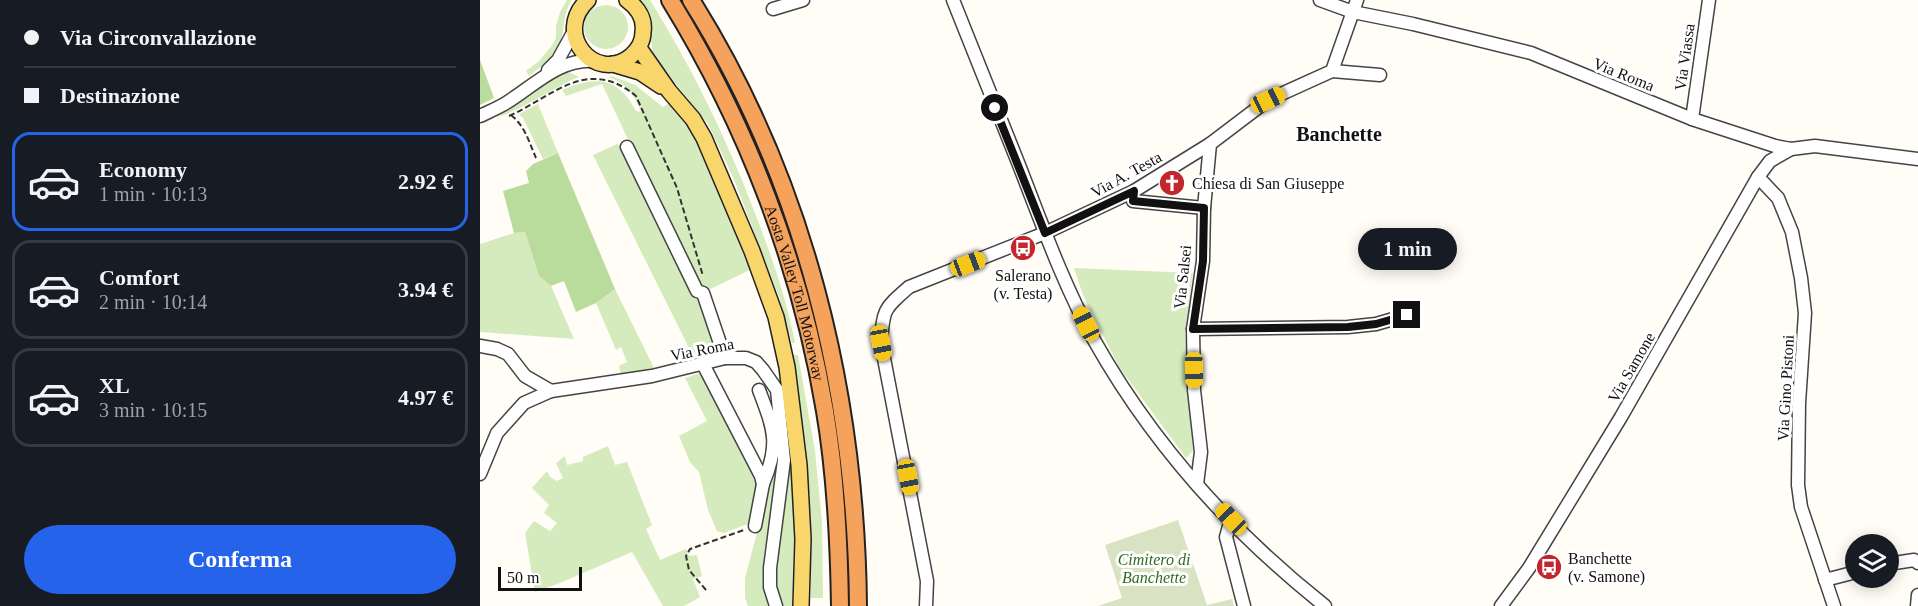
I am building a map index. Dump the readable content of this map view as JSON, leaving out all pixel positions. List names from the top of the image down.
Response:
{
  "streets": {
    "highway": ["Aosta Valley Toll Motorway"],
    "street": [
      "Via Viassa",
      "Via Roma",
      "Via A. Testa",
      "Via Salsei",
      "Via Samone",
      "Via Gino Pistoni"
    ]
  },
  "crossings": [
    ["Via Viassa", "Via Roma"],
    ["Via Roma", "Via Samone"],
    ["Via A. Testa", "Via Salsei"],
    ["Via Samone", "Via Gino Pistoni"]
  ],
  "districts": ["Banchette"],
  "parks": ["Cimitero di Banchette"],
  "places": {
    "church": ["Chiesa di San Giuseppe"],
    "bus stop": ["Salerano (v. Testa)", "Banchette (v. Samone)"]
  },
  "scale_bar": "50 m",
  "page": {
    "banner": ["Via Circonvallazione", "Destinazione"],
    "list": [
      {
        "name": "Economy",
        "note": "1 min · 10:13",
        "value": "2.92 €"
      },
      {
        "name": "Comfort",
        "note": "2 min · 10:14",
        "value": "3.94 €"
      },
      {
        "name": "XL",
        "note": "3 min · 10:15",
        "value": "4.97 €"
      }
    ],
    "bubble": "1 min",
    "buttons": "Conferma",
    "scale": "50 m"
  }
}
